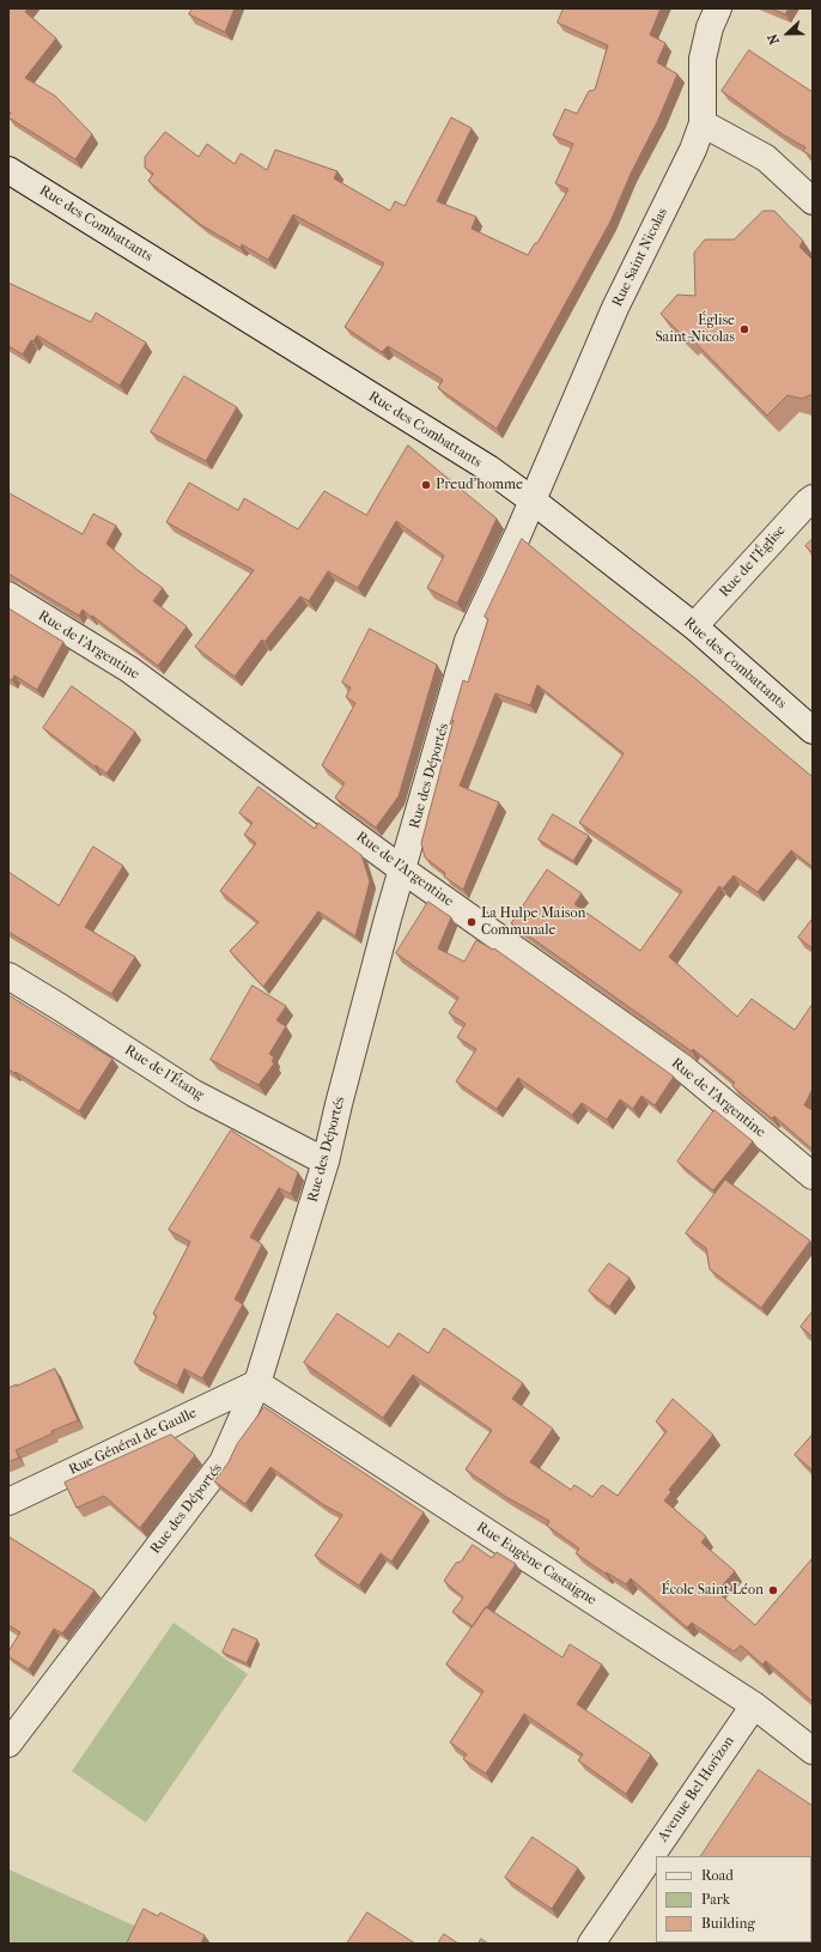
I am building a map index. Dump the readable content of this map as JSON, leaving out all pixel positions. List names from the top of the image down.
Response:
{
  "streets": {
    "street": [
      "Rue des Combattants",
      "Rue Saint Nicolas",
      "Rue de l'Église",
      "Rue de l'Argentine",
      "Rue des Déportés",
      "Rue de l'Étang",
      "Rue Général de Gaulle",
      "Rue Eugène Castaigne",
      "Avenue Bel Horizon"
    ]
  },
  "crossings": [
    ["Rue des Combattants", "Rue Saint Nicolas"],
    ["Rue des Combattants", "Rue de l'Église"],
    ["Rue des Combattants", "Rue des Déportés"],
    ["Rue Saint Nicolas", "Rue des Déportés"],
    ["Rue de l'Argentine", "Rue des Déportés"],
    ["Rue des Déportés", "Rue de l'Étang"],
    ["Rue des Déportés", "Rue Général de Gaulle"],
    ["Rue des Déportés", "Rue Eugène Castaigne"],
    ["Rue Général de Gaulle", "Rue Eugène Castaigne"],
    ["Rue Eugène Castaigne", "Avenue Bel Horizon"]
  ],
  "places": [
    "Église Saint-Nicolas",
    "Preud'homme",
    "La Hulpe Maison Communale",
    "École Saint Léon"
  ],
  "legend": ["Road", "Park", "Building"],
  "north": "left"
}
